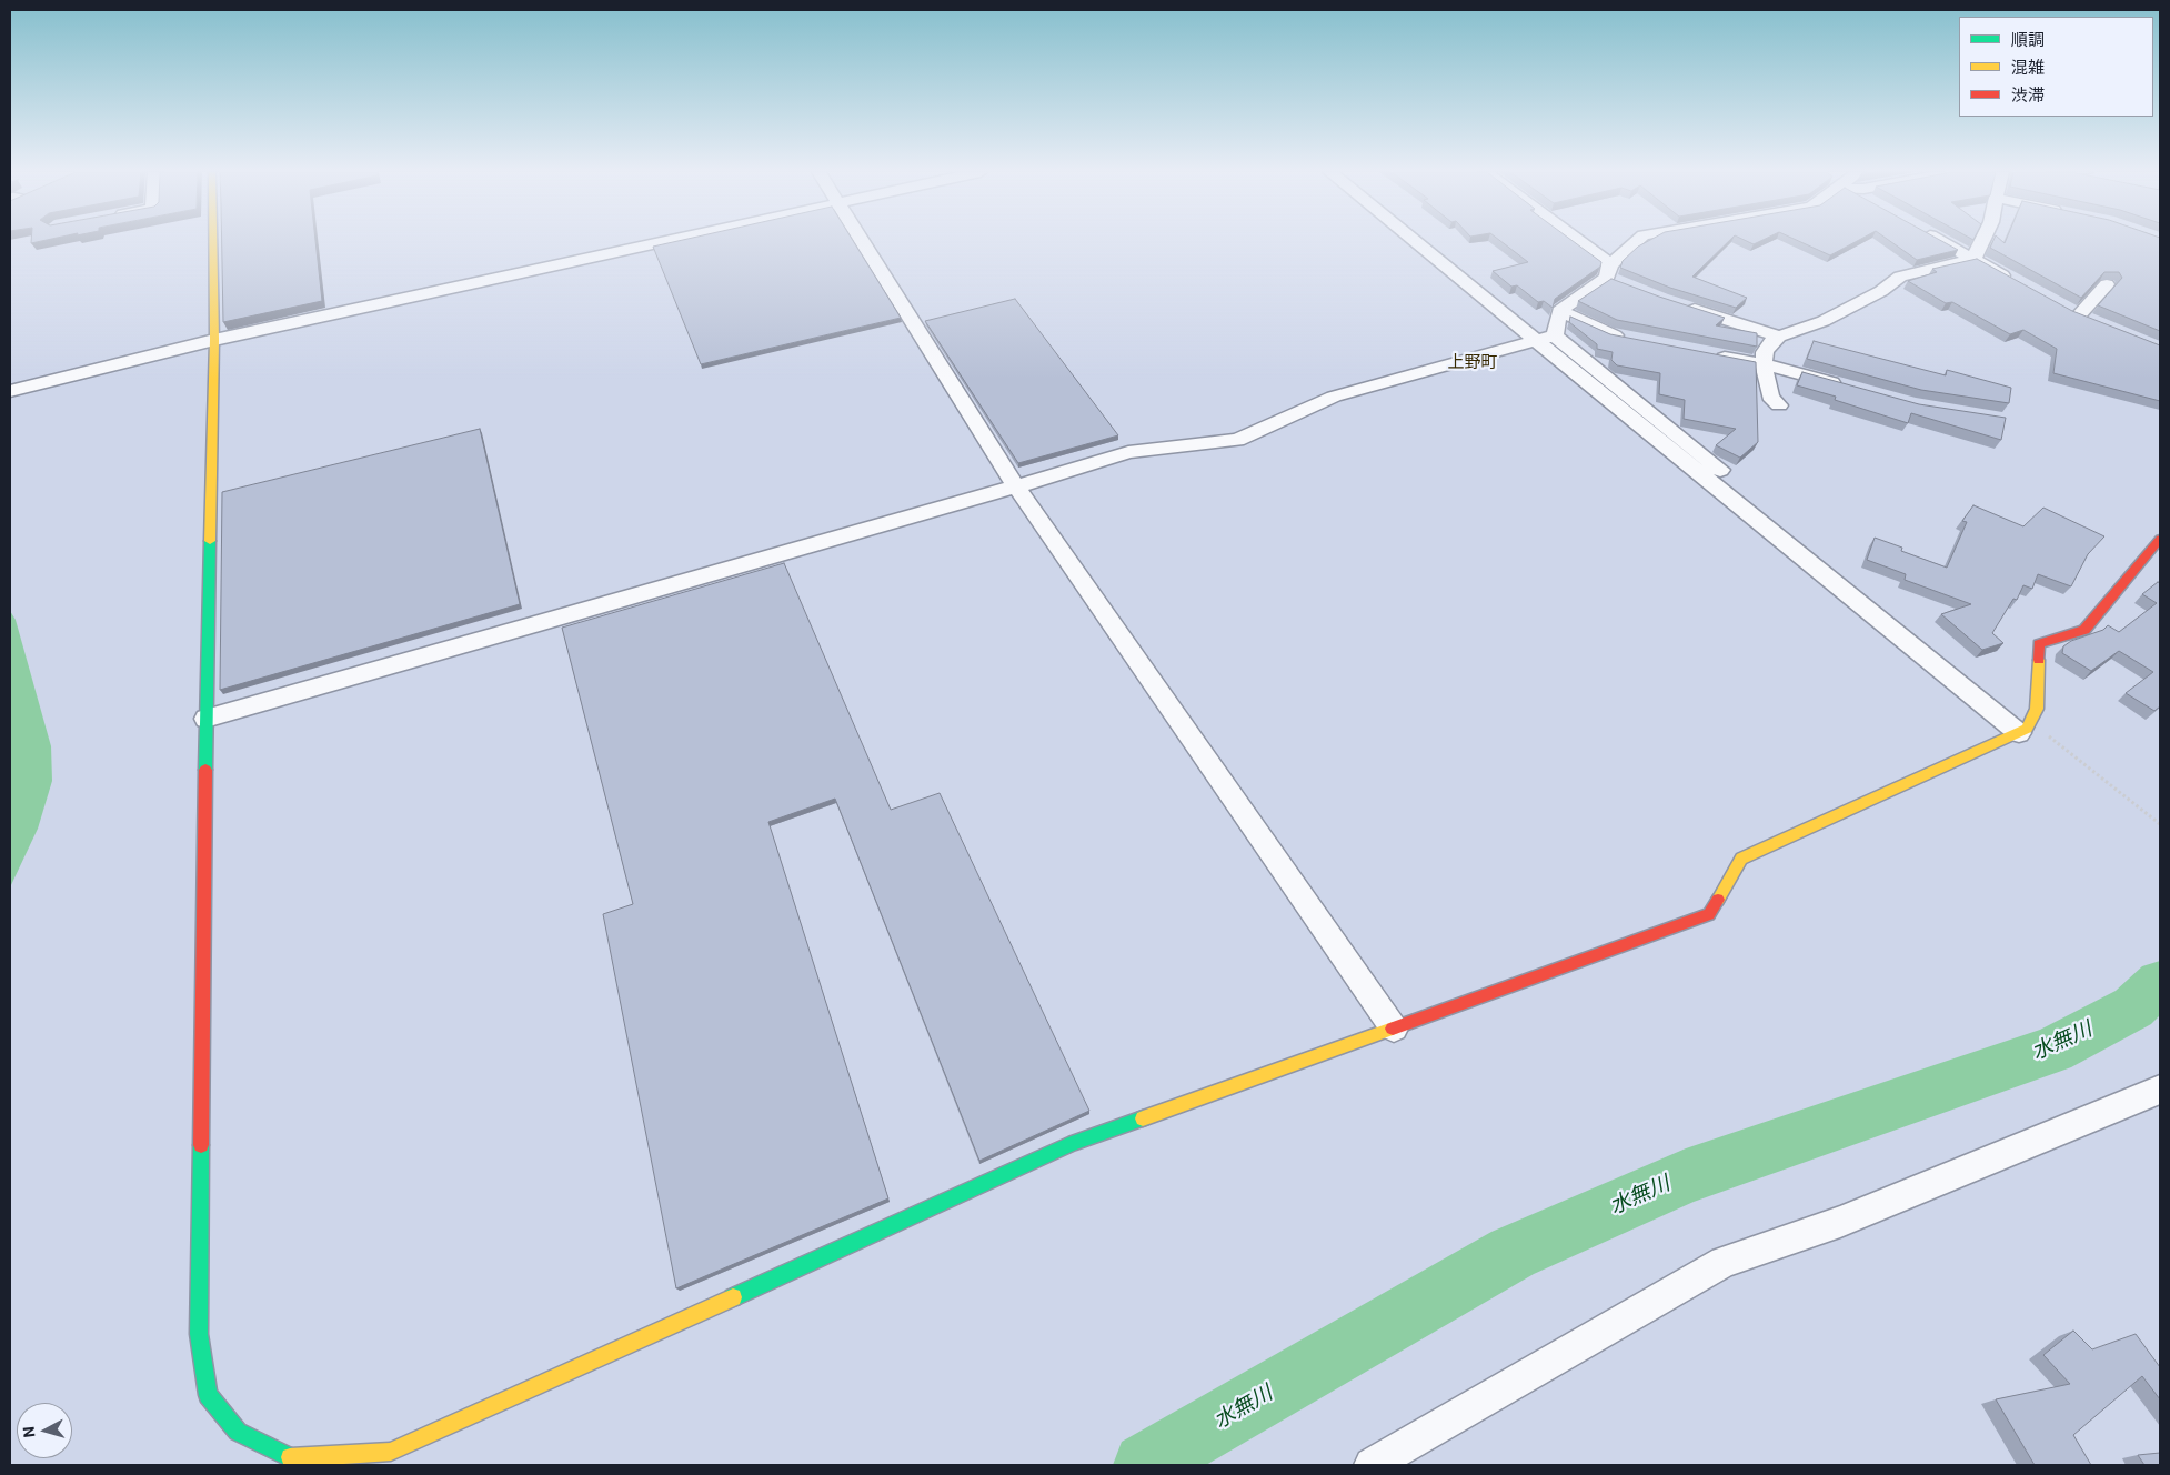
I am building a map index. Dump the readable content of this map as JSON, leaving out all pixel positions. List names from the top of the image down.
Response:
{
  "districts": ["上野町"],
  "water": ["水無川"],
  "legend": ["順調", "混雑", "渋滞"],
  "north": "left"
}
